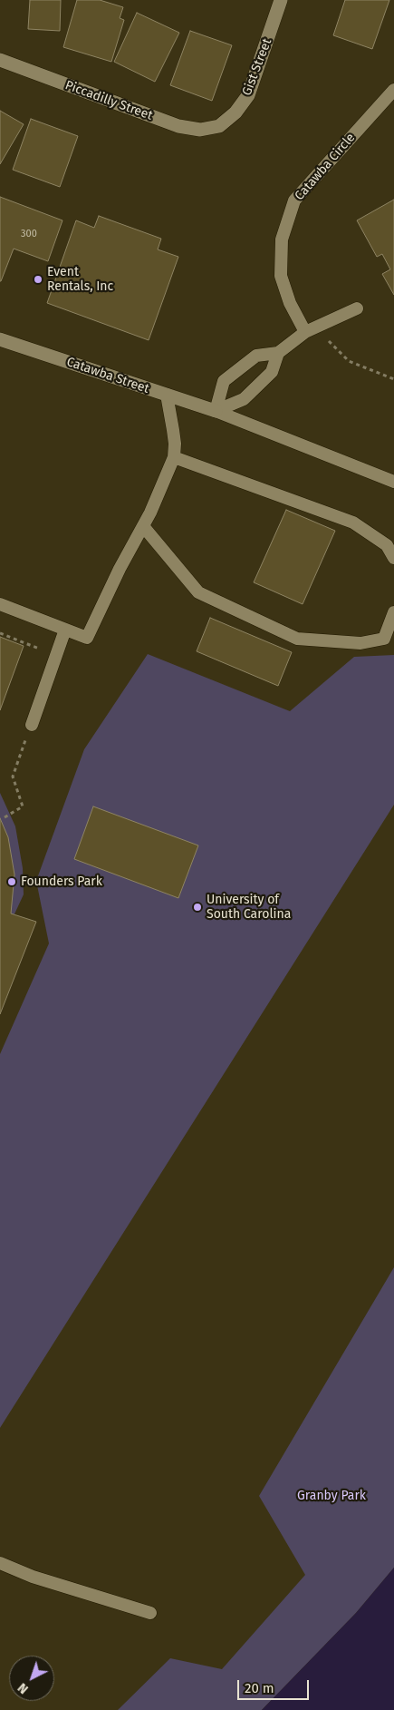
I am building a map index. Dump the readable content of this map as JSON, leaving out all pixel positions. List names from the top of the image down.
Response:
{
  "streets": {
    "street": ["Gist Street", "Piccadilly Street", "Catawba Street"],
    "lane": ["Catawba Circle"]
  },
  "crossings": [
    ["Gist Street", "Piccadilly Street"]
  ],
  "parks": ["Granby Park"],
  "places": ["Event Rentals, Inc", "Founders Park", "University of South Carolina"],
  "house_numbers": ["300"],
  "scale_bar": "20 m",
  "north": "bottom left"
}
